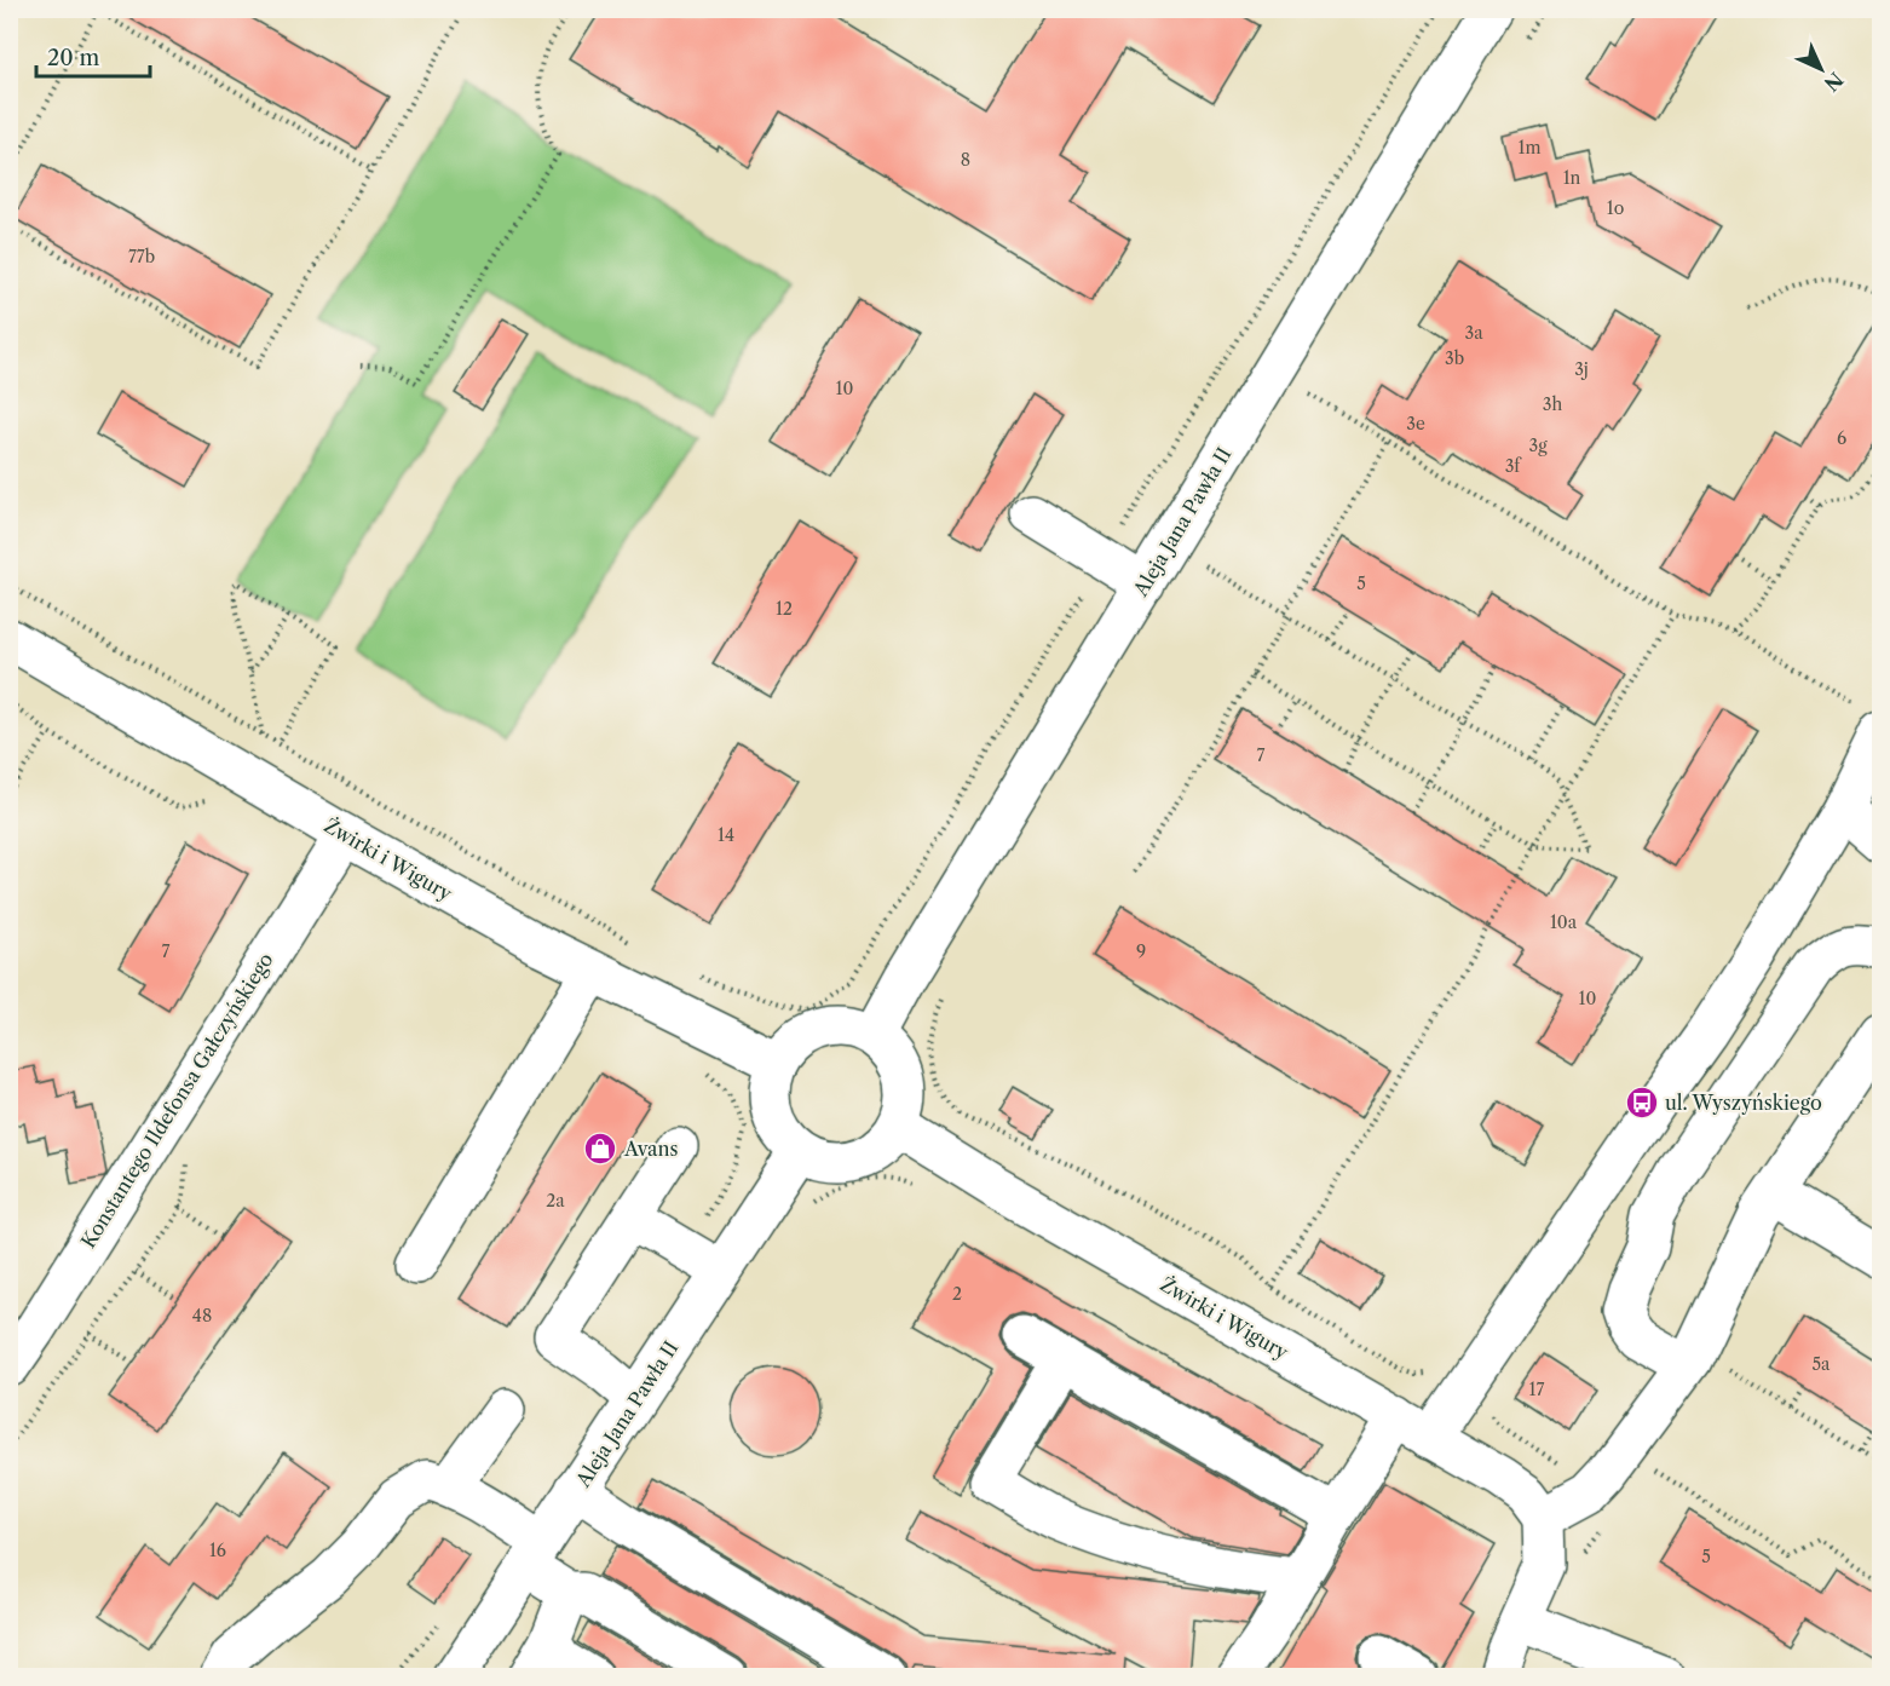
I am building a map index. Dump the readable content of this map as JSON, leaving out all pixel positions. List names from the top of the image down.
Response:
{
  "streets": {
    "street": ["Aleja Jana Pawła II", "Żwirki i Wigury", "Konstantego Ildefonsa Gałczyńskiego"]
  },
  "crossings": [
    ["Aleja Jana Pawła II", "Żwirki i Wigury"],
    ["Żwirki i Wigury", "Konstantego Ildefonsa Gałczyńskiego"]
  ],
  "places": {
    "bus stop": ["ul. Wyszyńskiego"],
    "shop": ["Avans"]
  },
  "house_numbers": [
    "1m",
    "8",
    "1n",
    "1o",
    "77b",
    "3a",
    "3b",
    "3j",
    "10",
    "3h",
    "3e",
    "6",
    "3g",
    "3f",
    "5",
    "12",
    "7",
    "14",
    "10a",
    "7",
    "9",
    "10",
    "2a",
    "2",
    "48",
    "5a",
    "17",
    "16",
    "5"
  ],
  "scale_bar": "20 m",
  "north": "bottom right"
}
